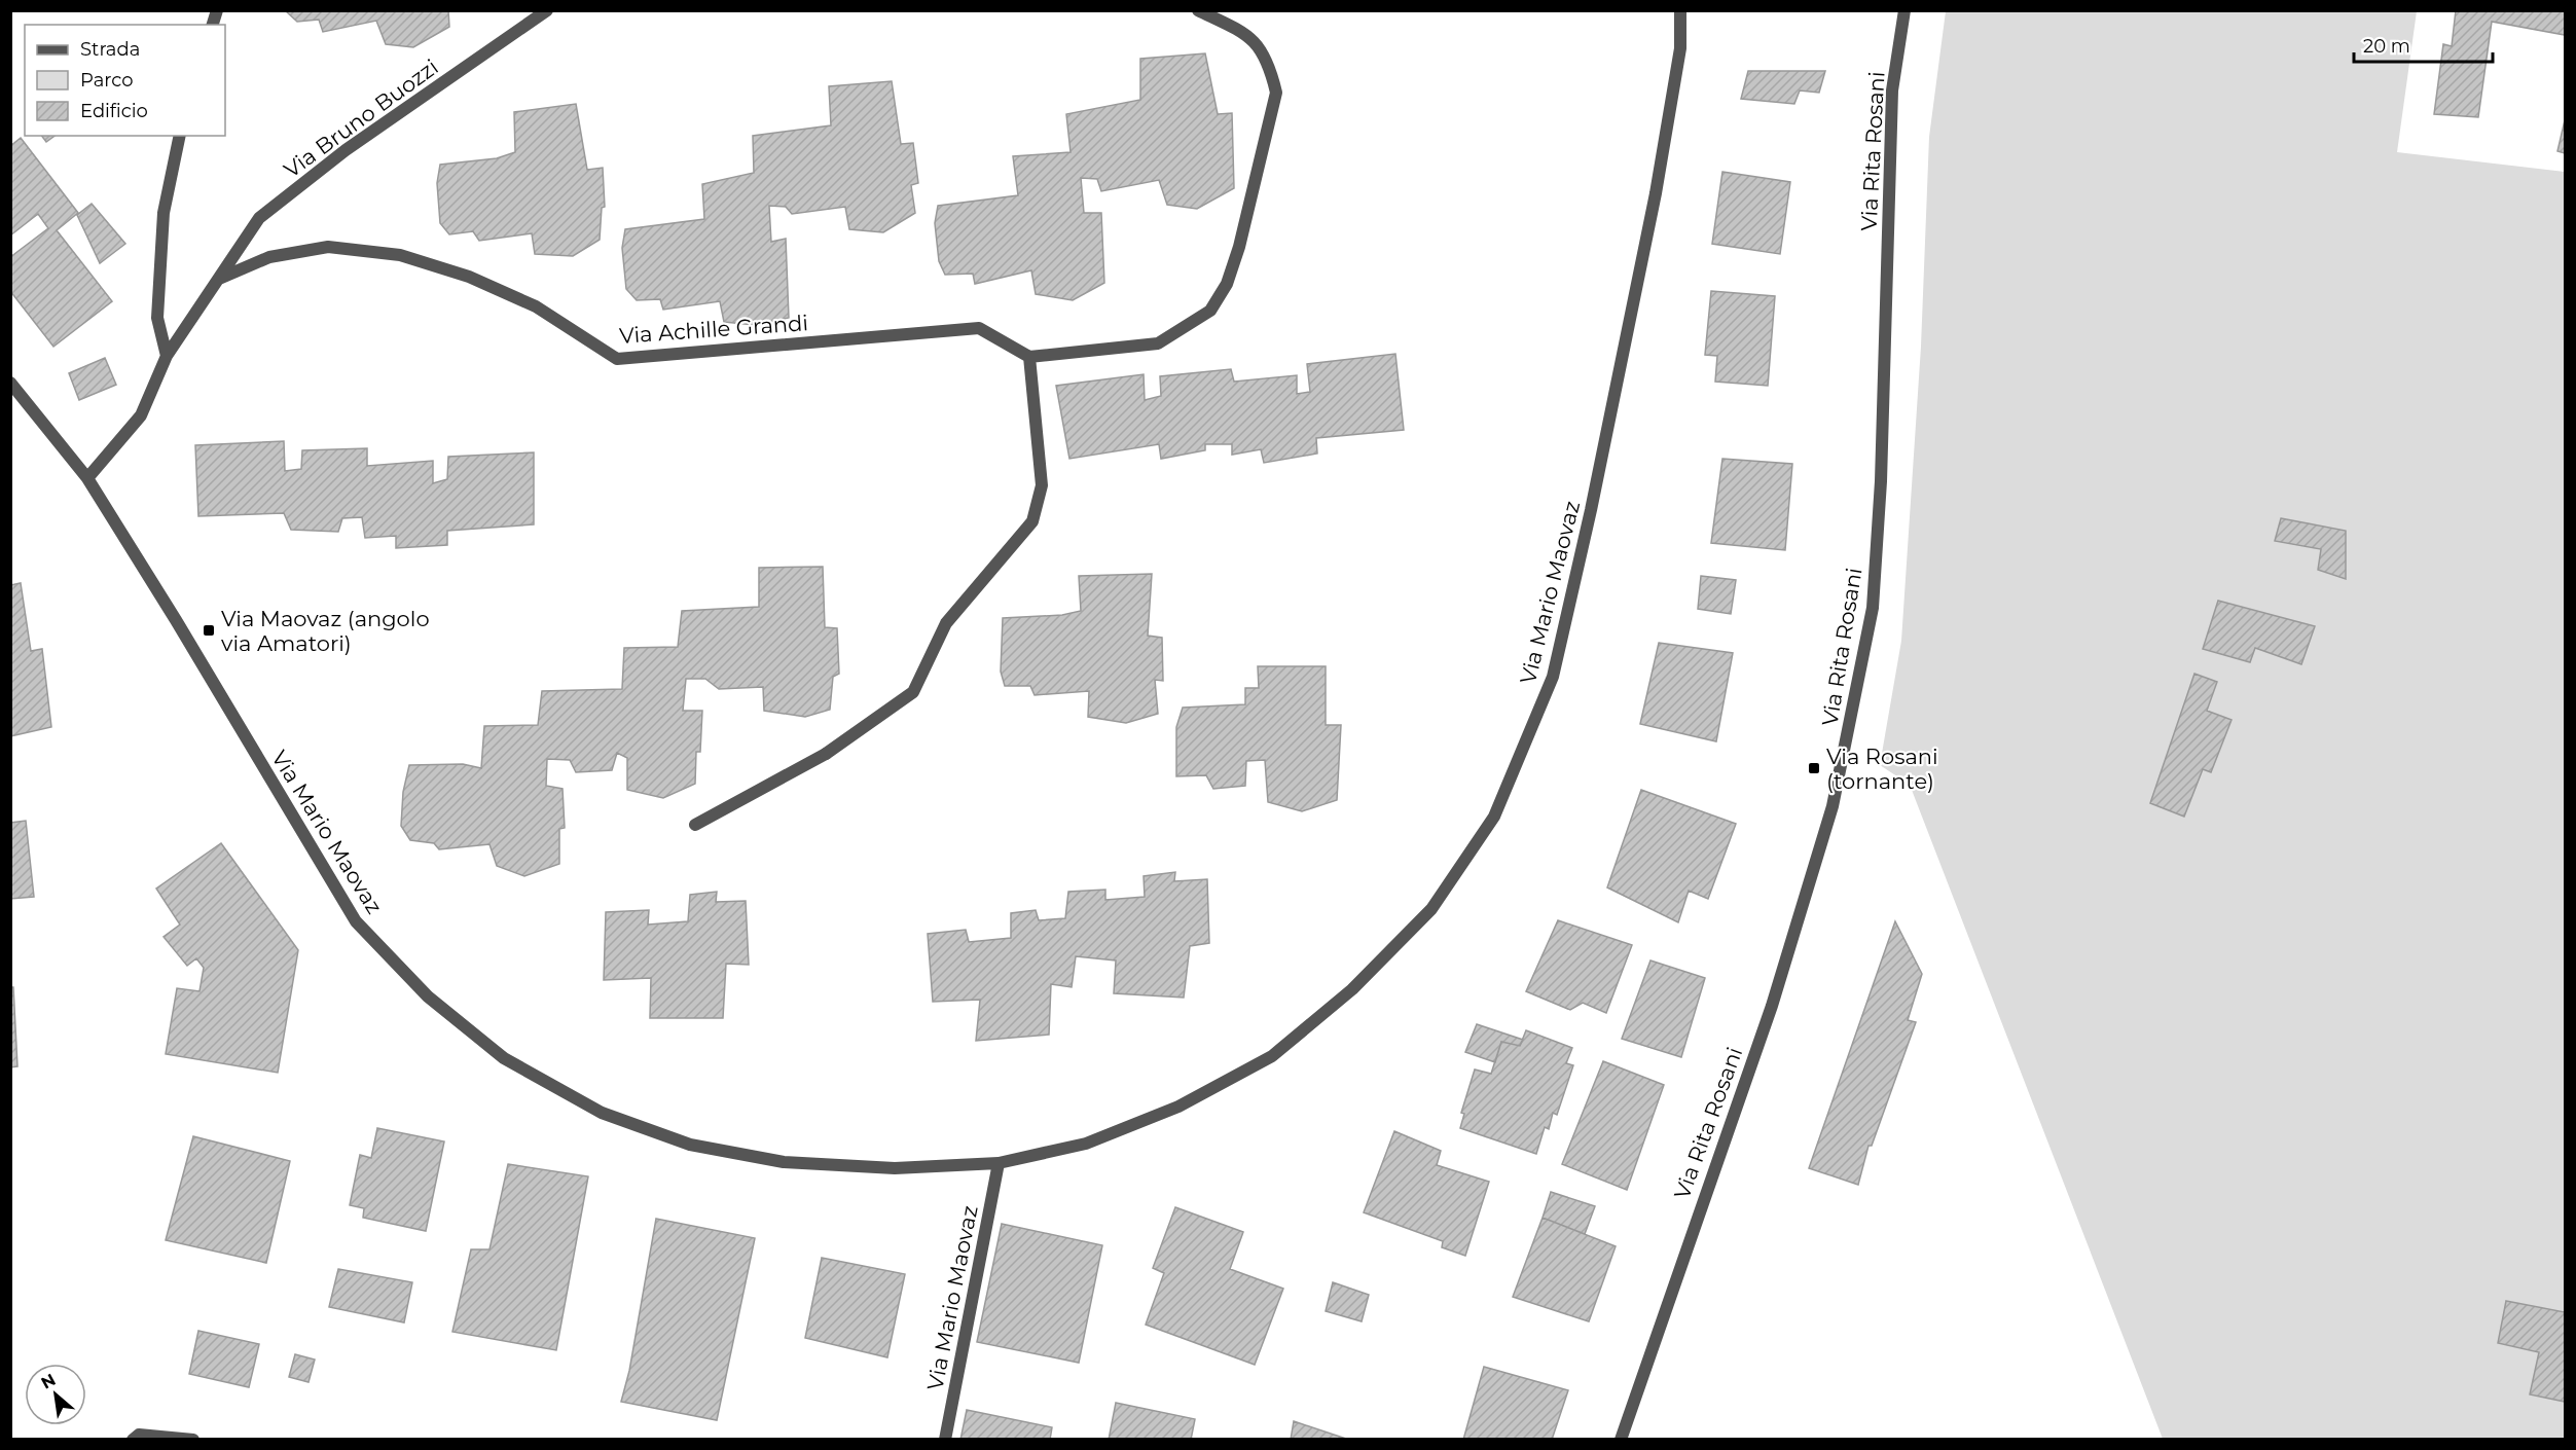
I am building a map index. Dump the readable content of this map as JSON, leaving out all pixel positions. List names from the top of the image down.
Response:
{
  "streets": {
    "street": [
      "Via Bruno Buozzi",
      "Via Rita Rosani",
      "Via Achille Grandi",
      "Via Mario Maovaz"
    ]
  },
  "crossings": [
    ["Via Bruno Buozzi", "Via Achille Grandi"]
  ],
  "places": {
    "transit": ["Via Maovaz (angolo via Amatori)", "Via Rosani (tornante)"]
  },
  "legend": ["Strada", "Parco", "Edificio"],
  "scale_bar": "20 m",
  "north": "top left"
}
